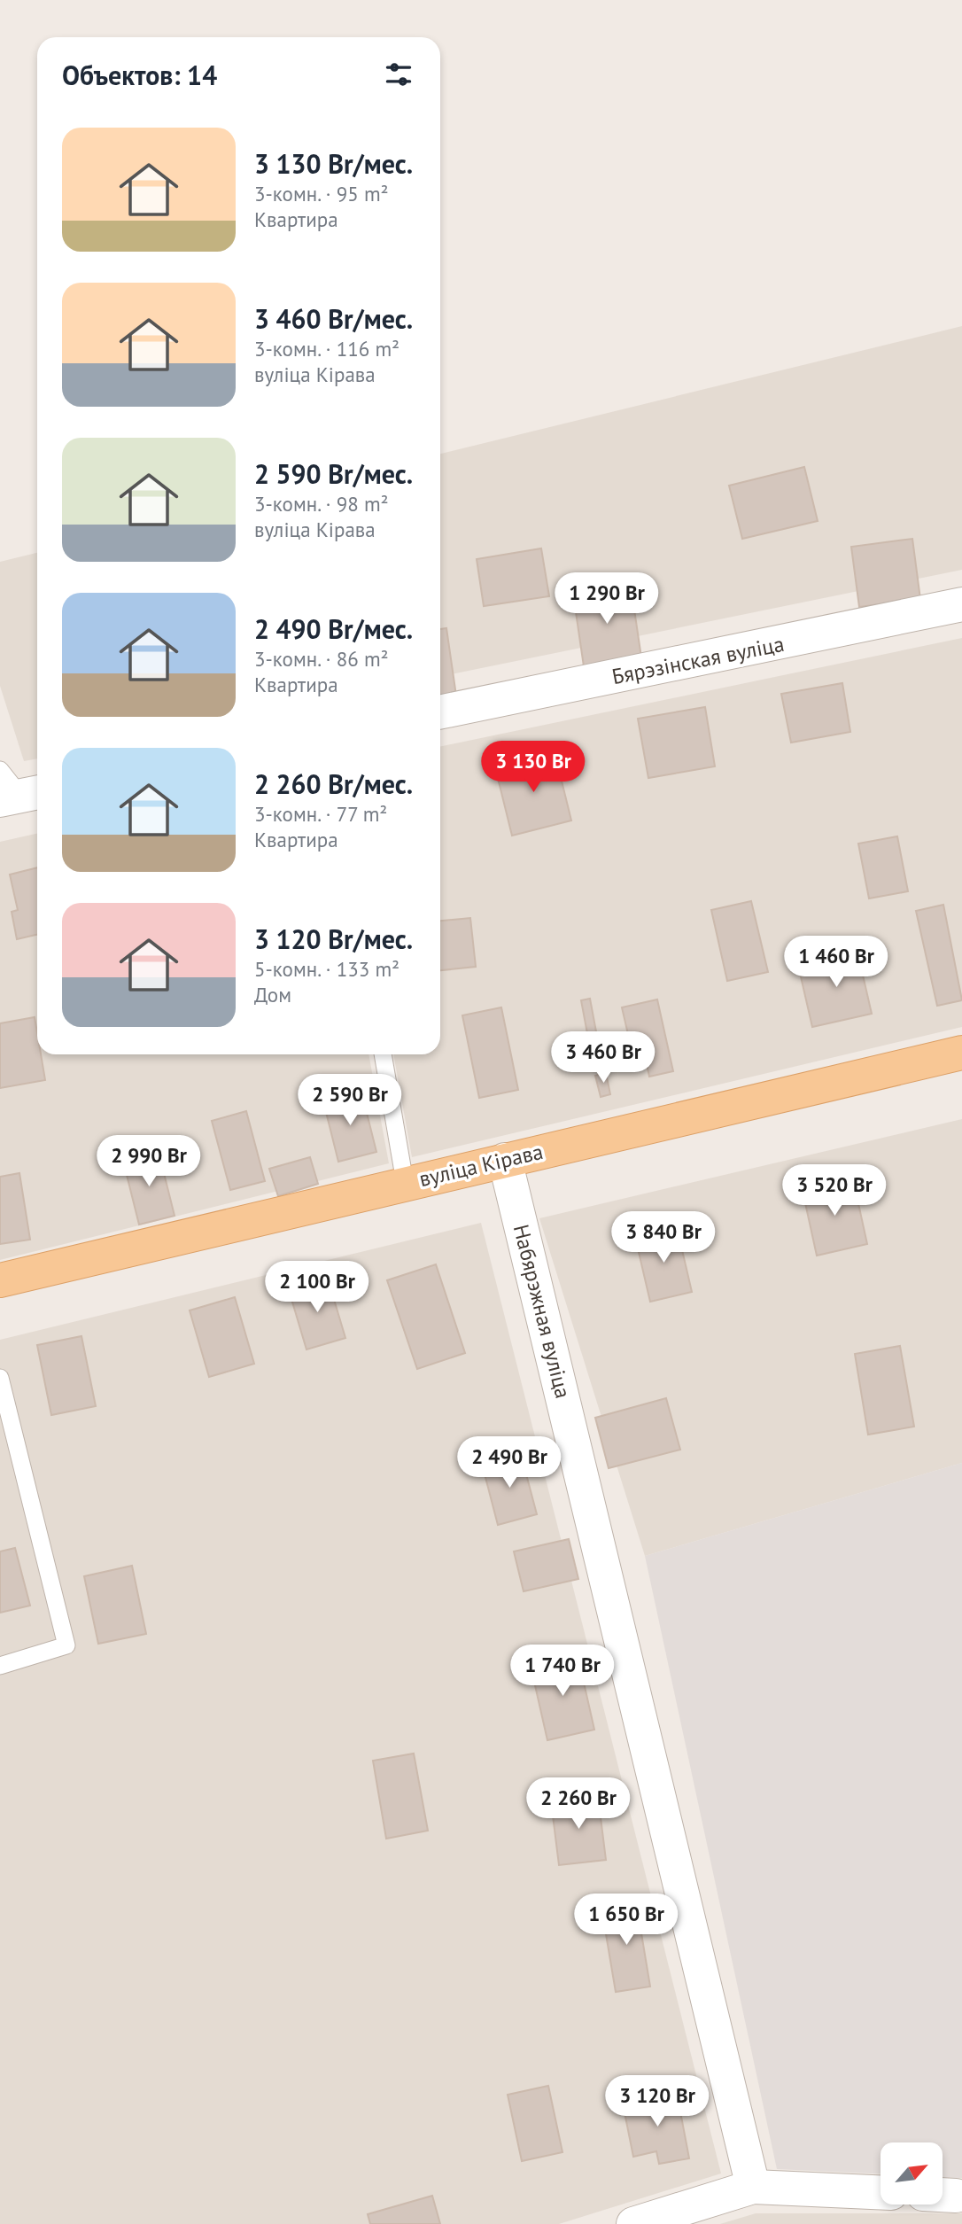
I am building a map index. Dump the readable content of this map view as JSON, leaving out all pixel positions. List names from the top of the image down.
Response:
{
  "streets": {
    "main road": ["вуліца Кірава"],
    "street": ["Бярэзінская вуліца", "Набярэжная вуліца"]
  },
  "crossings": [
    ["вуліца Кірава", "Набярэжная вуліца"]
  ],
  "north": "top right",
  "page": {
    "heading": "Объектов: 14",
    "list": [
      {
        "name": "3 130 Br/мес.",
        "note": "3-комн. · 95 m² · Квартира"
      },
      {
        "name": "3 460 Br/мес.",
        "note": "3-комн. · 116 m² · вуліца Кірава"
      },
      {
        "name": "2 590 Br/мес.",
        "note": "3-комн. · 98 m² · вуліца Кірава"
      },
      {
        "name": "2 490 Br/мес.",
        "note": "3-комн. · 86 m² · Квартира"
      },
      {
        "name": "2 260 Br/мес.",
        "note": "3-комн. · 77 m² · Квартира"
      },
      {
        "name": "3 120 Br/мес.",
        "note": "5-комн. · 133 m² · Дом"
      }
    ],
    "price": [
      "1 290 Br",
      "3 130 Br",
      "1 460 Br",
      "3 460 Br",
      "2 590 Br",
      "2 990 Br",
      "3 520 Br",
      "3 840 Br",
      "2 100 Br",
      "2 490 Br",
      "1 740 Br",
      "2 260 Br",
      "1 650 Br",
      "3 120 Br"
    ]
  }
}
